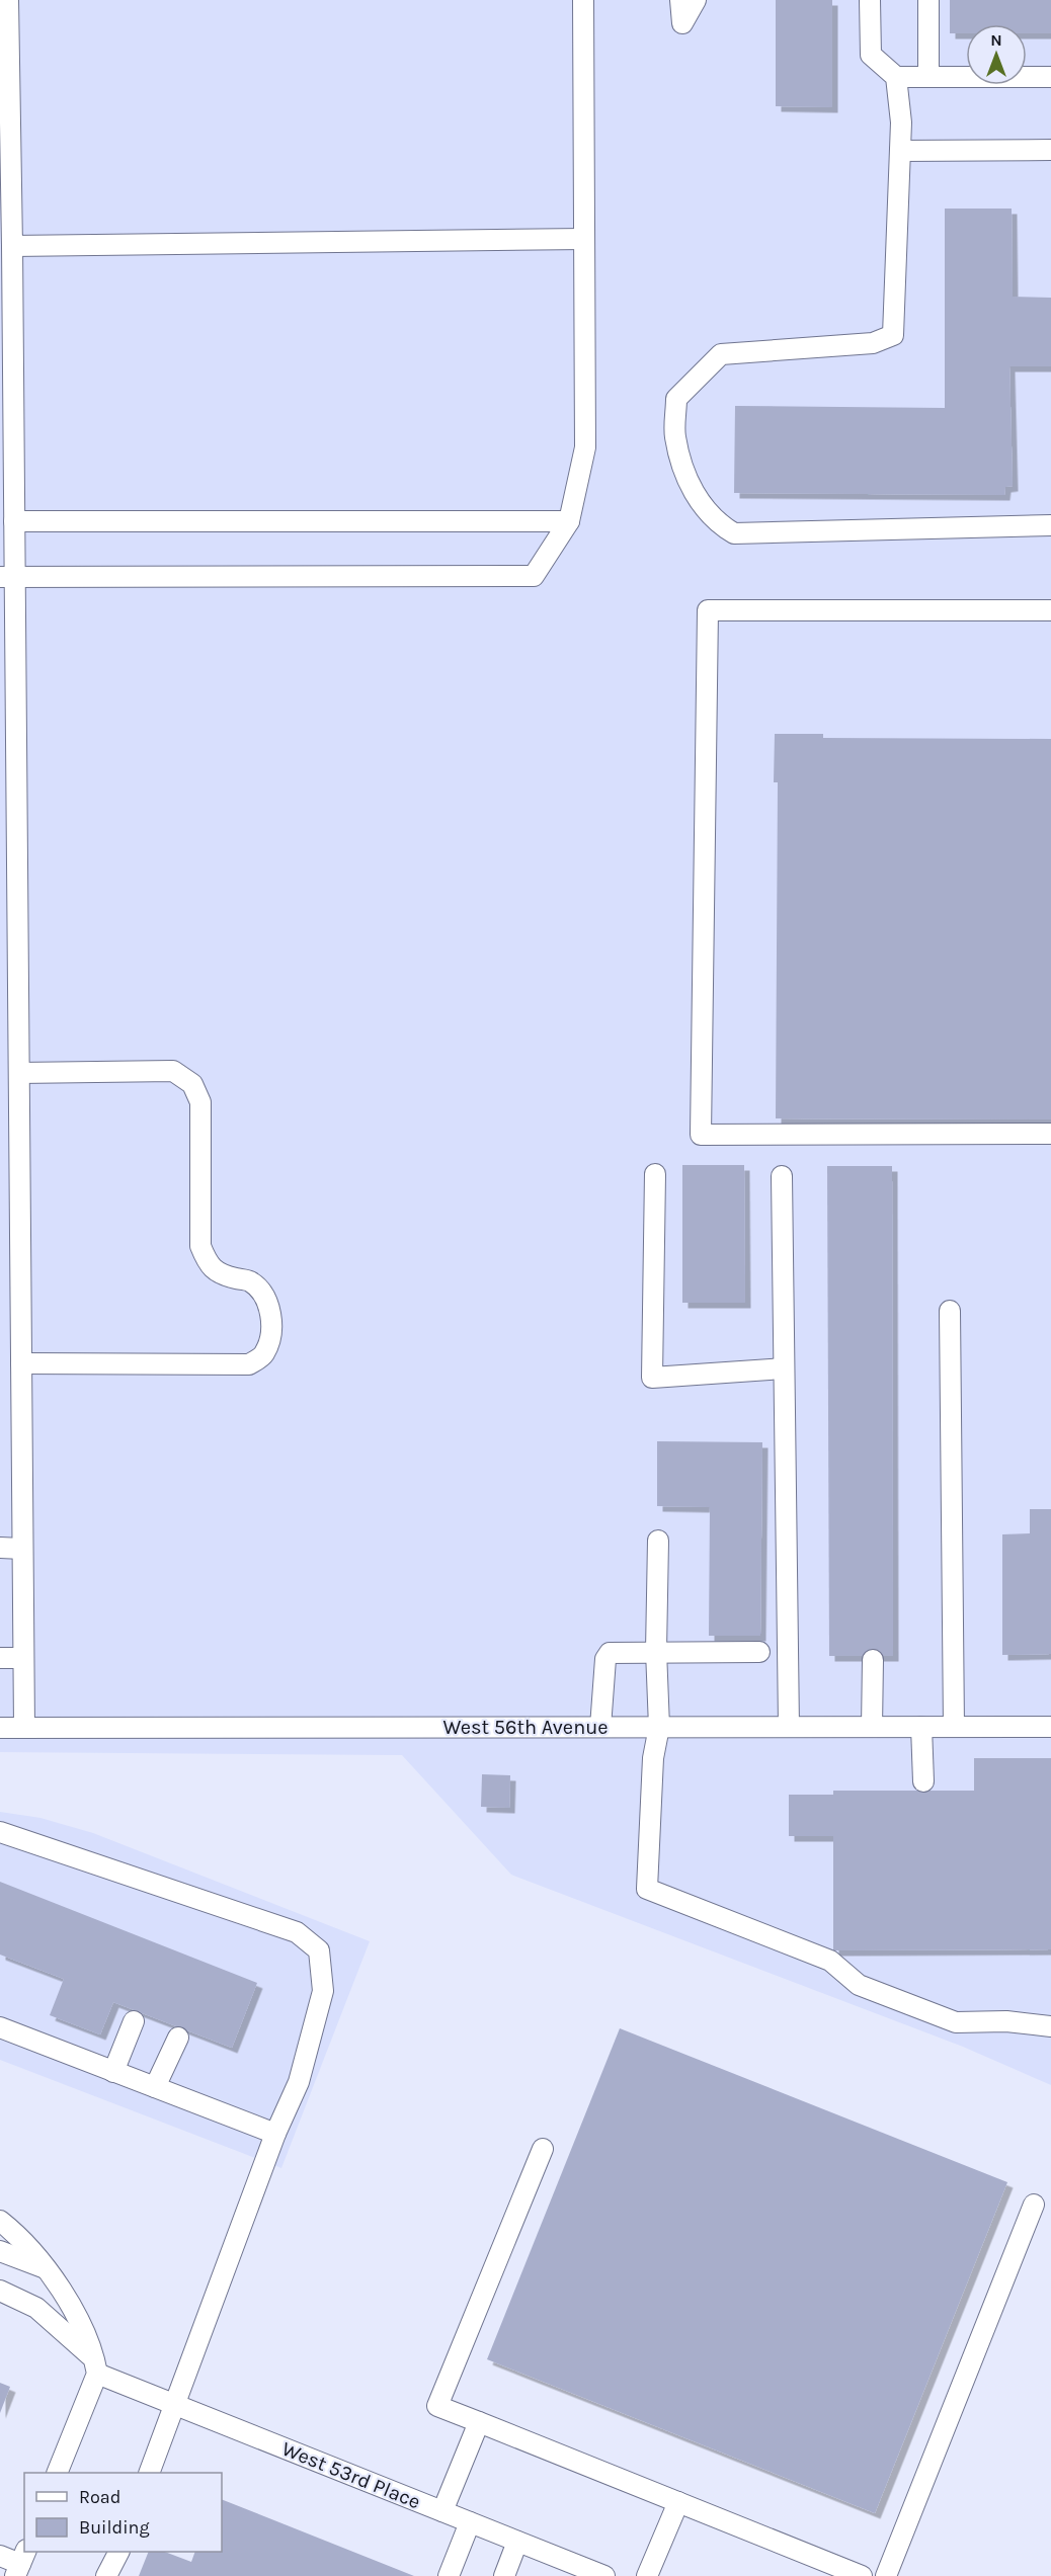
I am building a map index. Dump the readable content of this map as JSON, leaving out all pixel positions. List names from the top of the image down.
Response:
{
  "streets": {
    "street": ["West 56th Avenue", "West 53rd Place"]
  },
  "legend": ["Road", "Building"],
  "north": "top"
}
